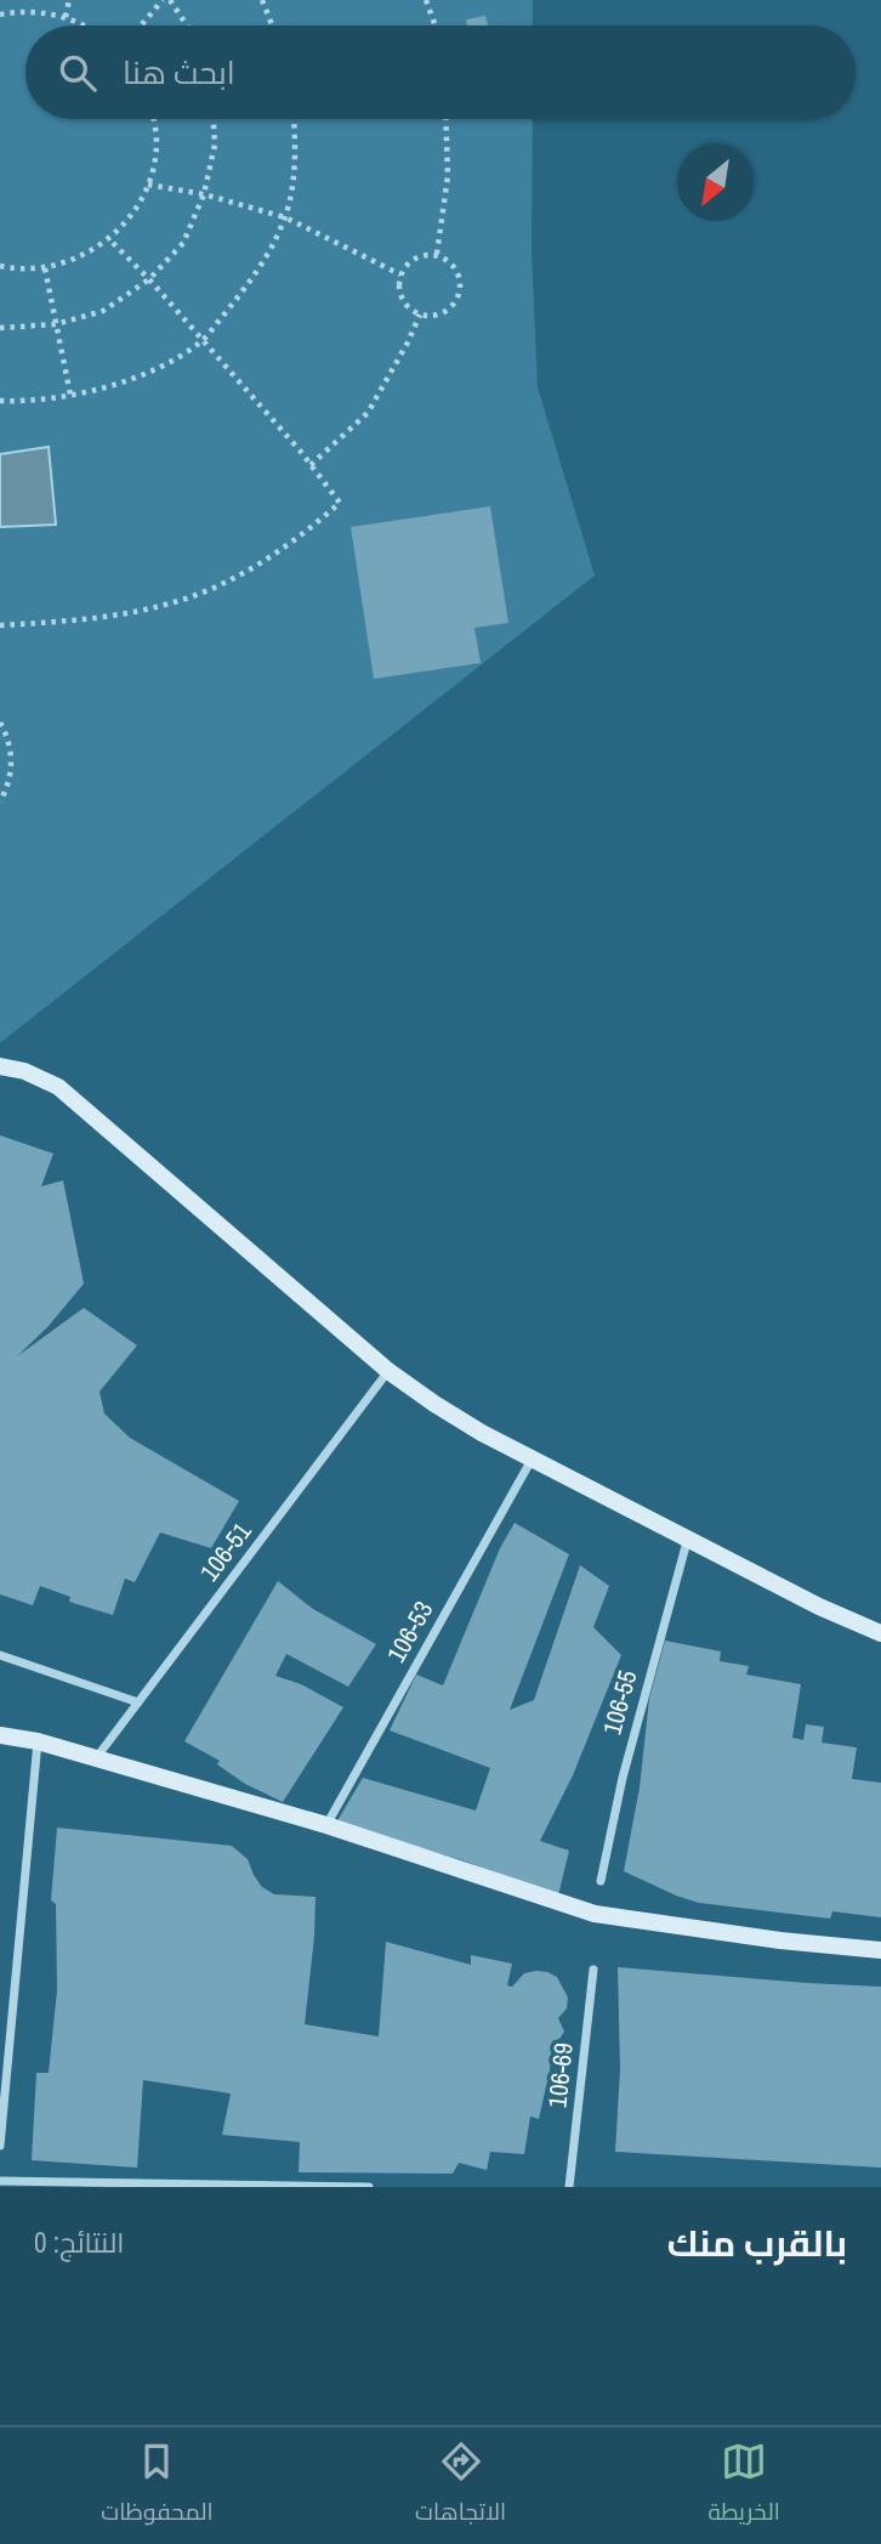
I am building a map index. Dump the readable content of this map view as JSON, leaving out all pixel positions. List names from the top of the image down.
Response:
{
  "streets": {
    "street": [
      "106-51",
      "106-53",
      "106-55",
      "106-69"
    ]
  },
  "north": "bottom left",
  "page": {
    "search": "ابحث هنا",
    "heading": ["بالقرب منك", "النتائج: 0"],
    "nav": ["الخريطة", "الاتجاهات", "المحفوظات"]
  }
}
